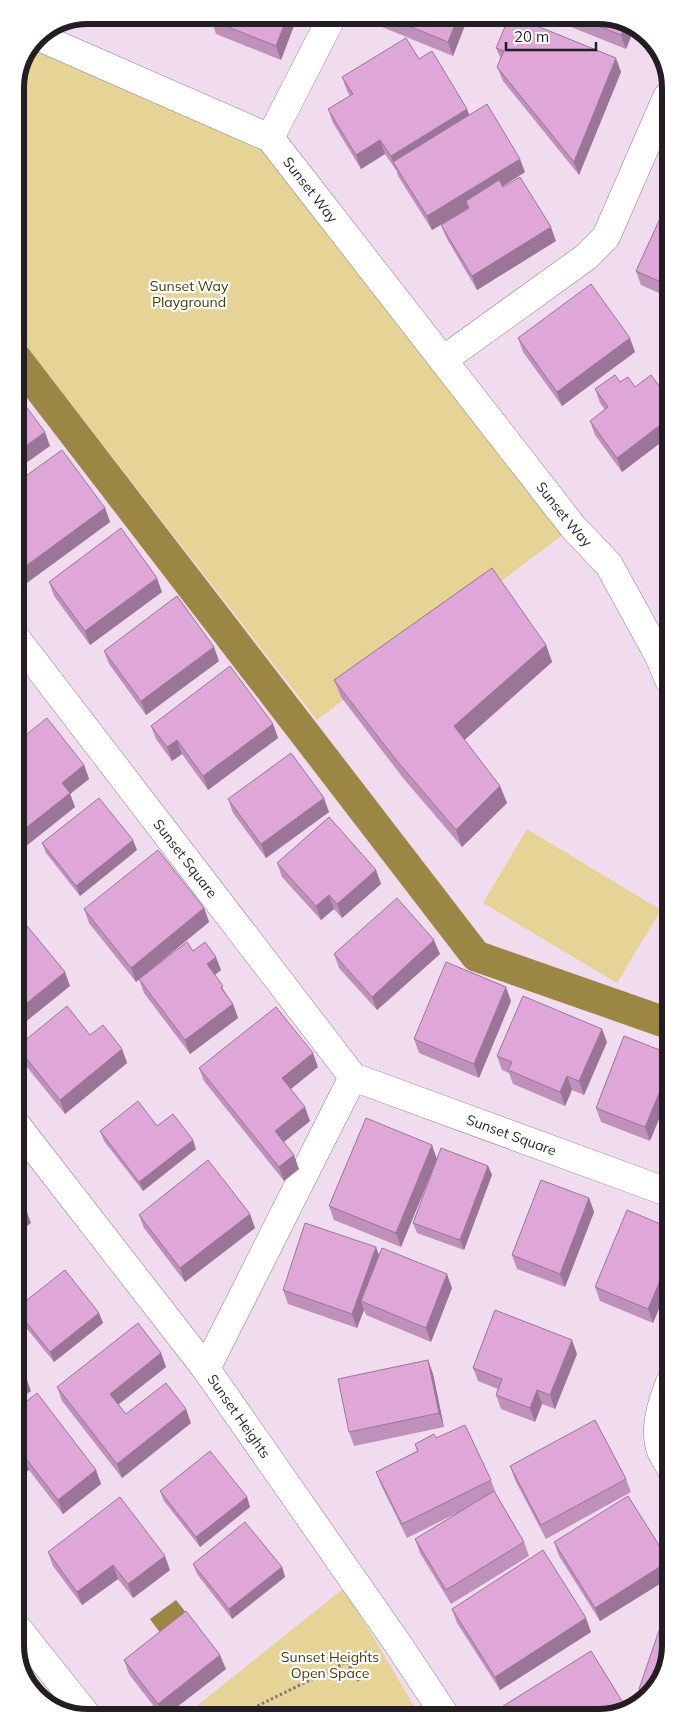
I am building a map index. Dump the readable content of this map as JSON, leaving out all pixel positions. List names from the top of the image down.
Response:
{
  "streets": {
    "street": ["Sunset Way", "Sunset Square", "Sunset Heights"]
  },
  "parks": ["Sunset Way Playground", "Sunset Heights Open Space"],
  "scale_bar": "20 m"
}
